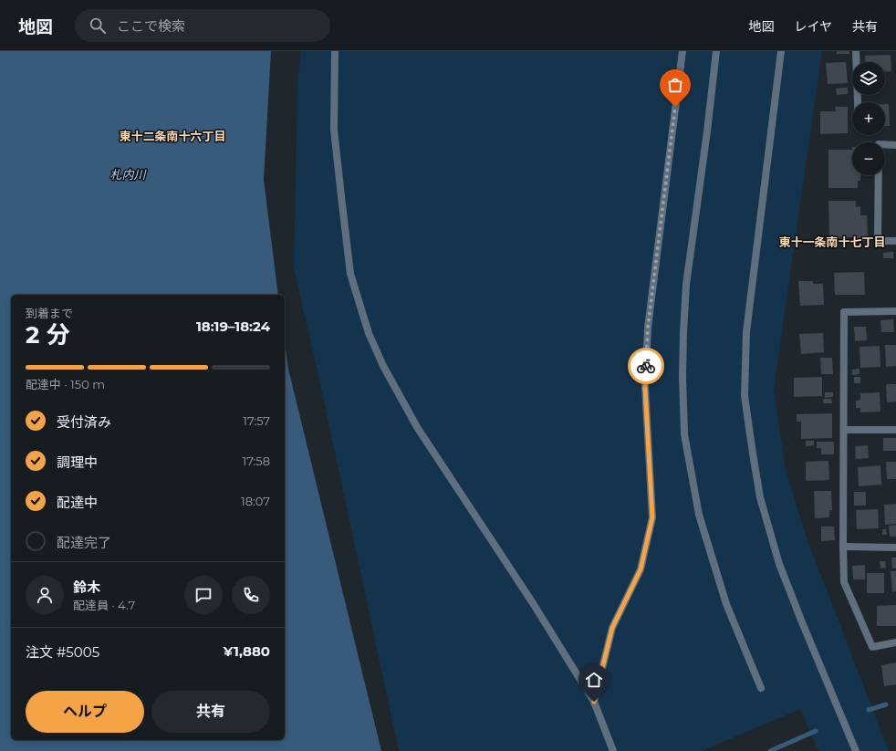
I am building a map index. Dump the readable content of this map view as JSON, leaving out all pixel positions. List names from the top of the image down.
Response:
{
  "districts": ["東十二条南十六丁目", "東十一条南十七丁目"],
  "water": ["札内川"],
  "page": {
    "header": "地図",
    "search": "ここで検索",
    "nav": ["地図", "レイヤ", "共有"],
    "map_buttons": ["+", "−"],
    "heading": ["2 分", "到着まで", "18:19–18:24"],
    "panel": [
      "鈴木",
      "配達員 · 4.7",
      "注文 #5005",
      "¥1,880"
    ],
    "bar": "配達中 · 150 m",
    "list": [
      ["受付済み", "17:57"],
      ["調理中", "17:58"],
      ["配達中", "18:07"],
      "配達完了"
    ],
    "buttons": ["ヘルプ", "共有"]
  }
}
